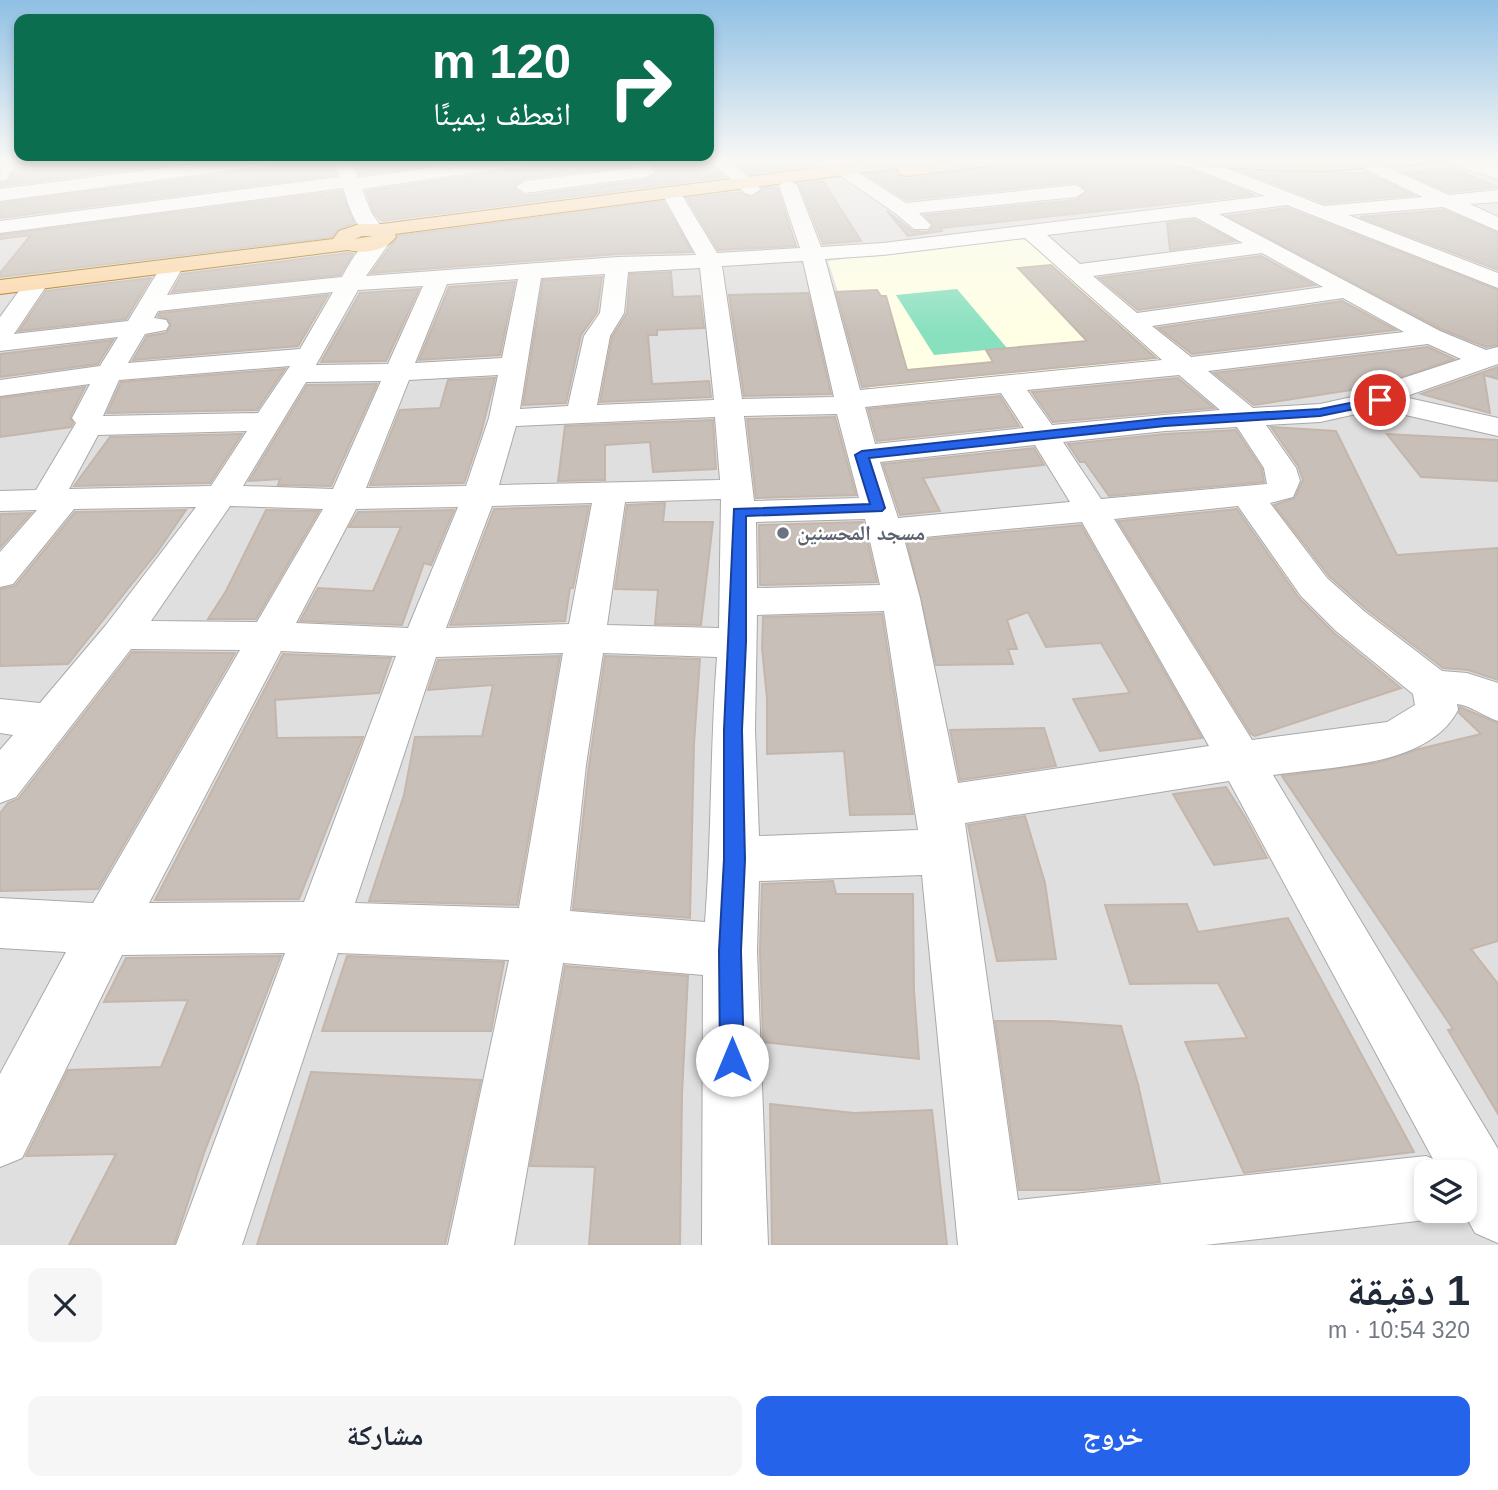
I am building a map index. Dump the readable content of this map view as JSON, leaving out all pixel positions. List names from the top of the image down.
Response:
{
  "places": ["مسجد المحسنين"],
  "page": {
    "turn": ["120 m", "انعطف يمينًا"],
    "heading": ["1 دقيقة", "320 m · 10:54"],
    "buttons": ["خروج", "مشاركة"]
  }
}
